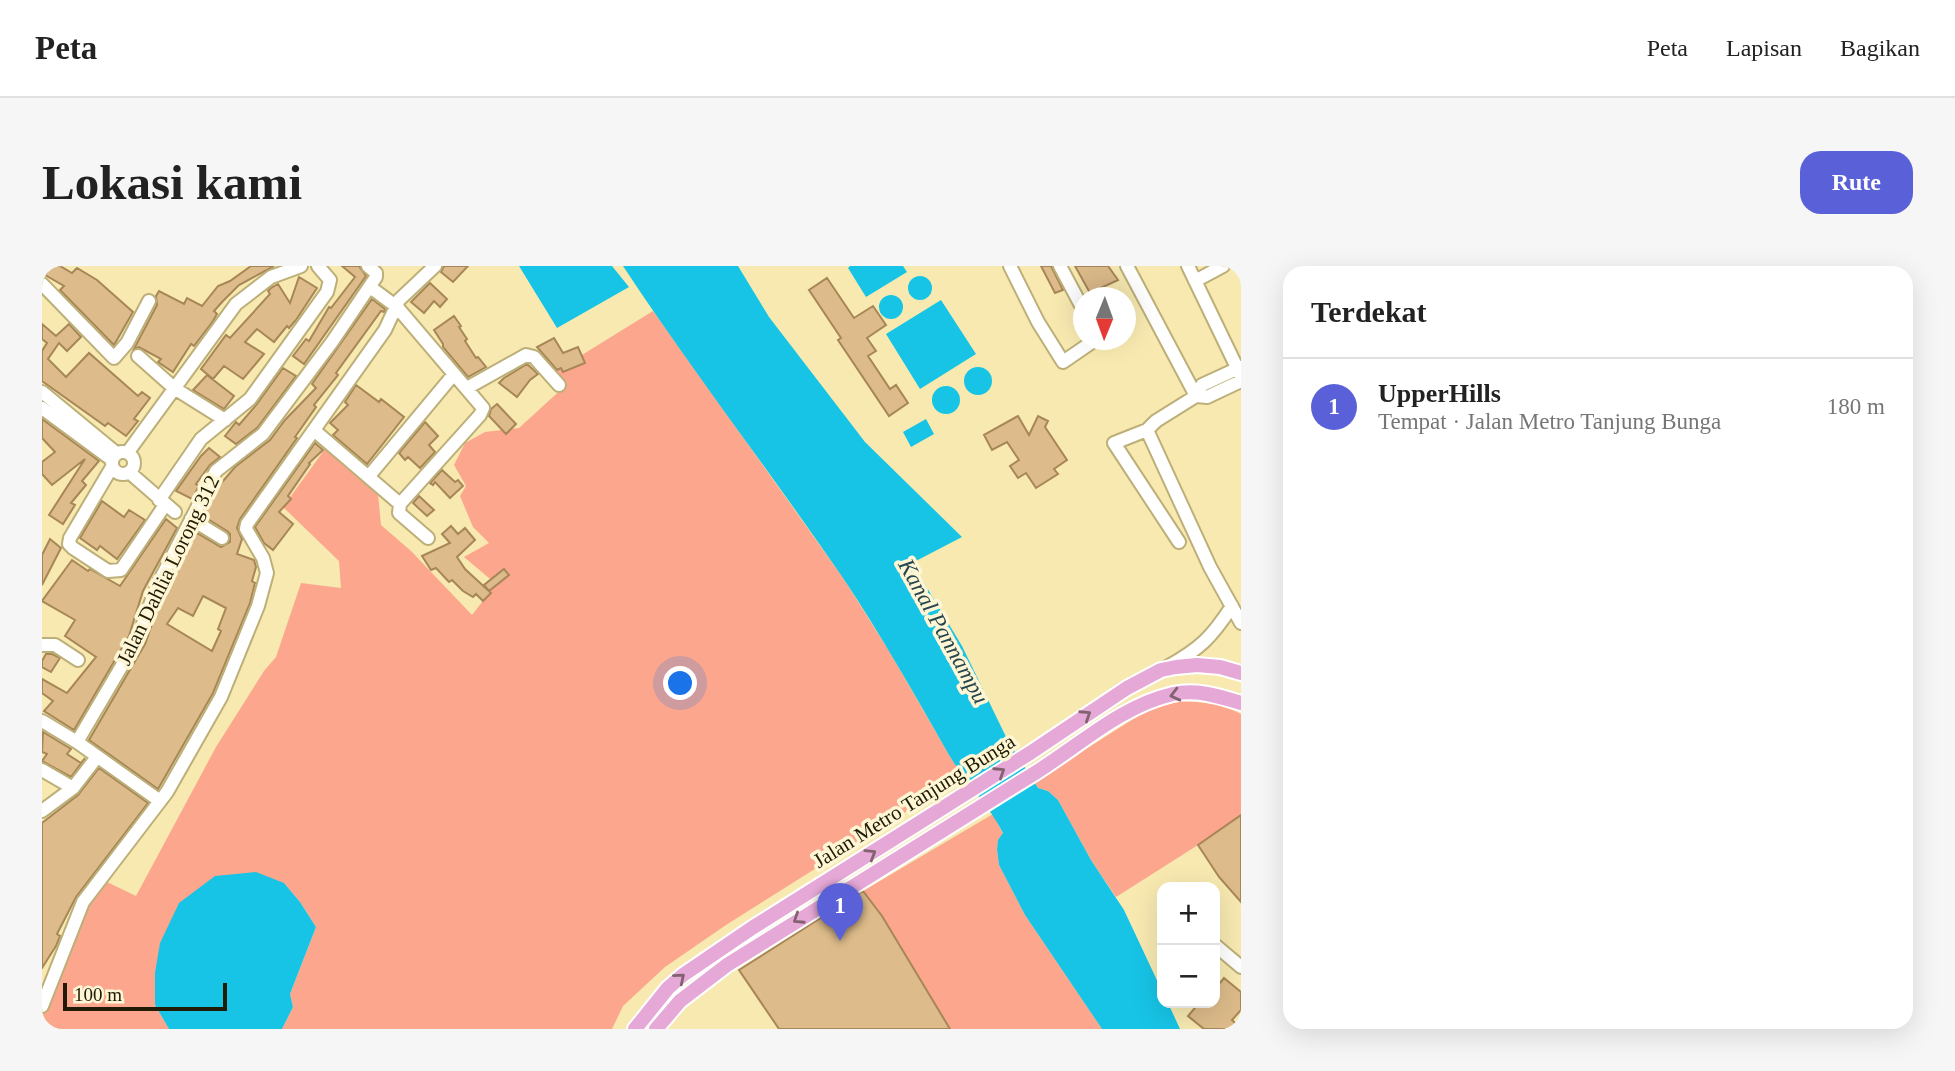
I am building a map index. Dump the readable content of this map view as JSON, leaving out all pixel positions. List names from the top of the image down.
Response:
{
  "streets": {
    "main road": ["Jalan Metro Tanjung Bunga"],
    "street": ["Jalan Dahlia Lorong 312"]
  },
  "water": ["Kanal Pannampu"],
  "scale_bar": "100 m",
  "north": "bottom",
  "page": {
    "header": "Peta",
    "nav": ["Peta", "Lapisan", "Bagikan"],
    "buttons": "Rute",
    "title": "Lokasi kami",
    "heading": "Terdekat",
    "list": [
      {
        "mark": "1",
        "name": "UpperHills",
        "note": "Tempat · Jalan Metro Tanjung Bunga",
        "value": "180 m"
      }
    ],
    "map_buttons": ["+", "−"],
    "pins": "1",
    "scale": "100 m"
  }
}
